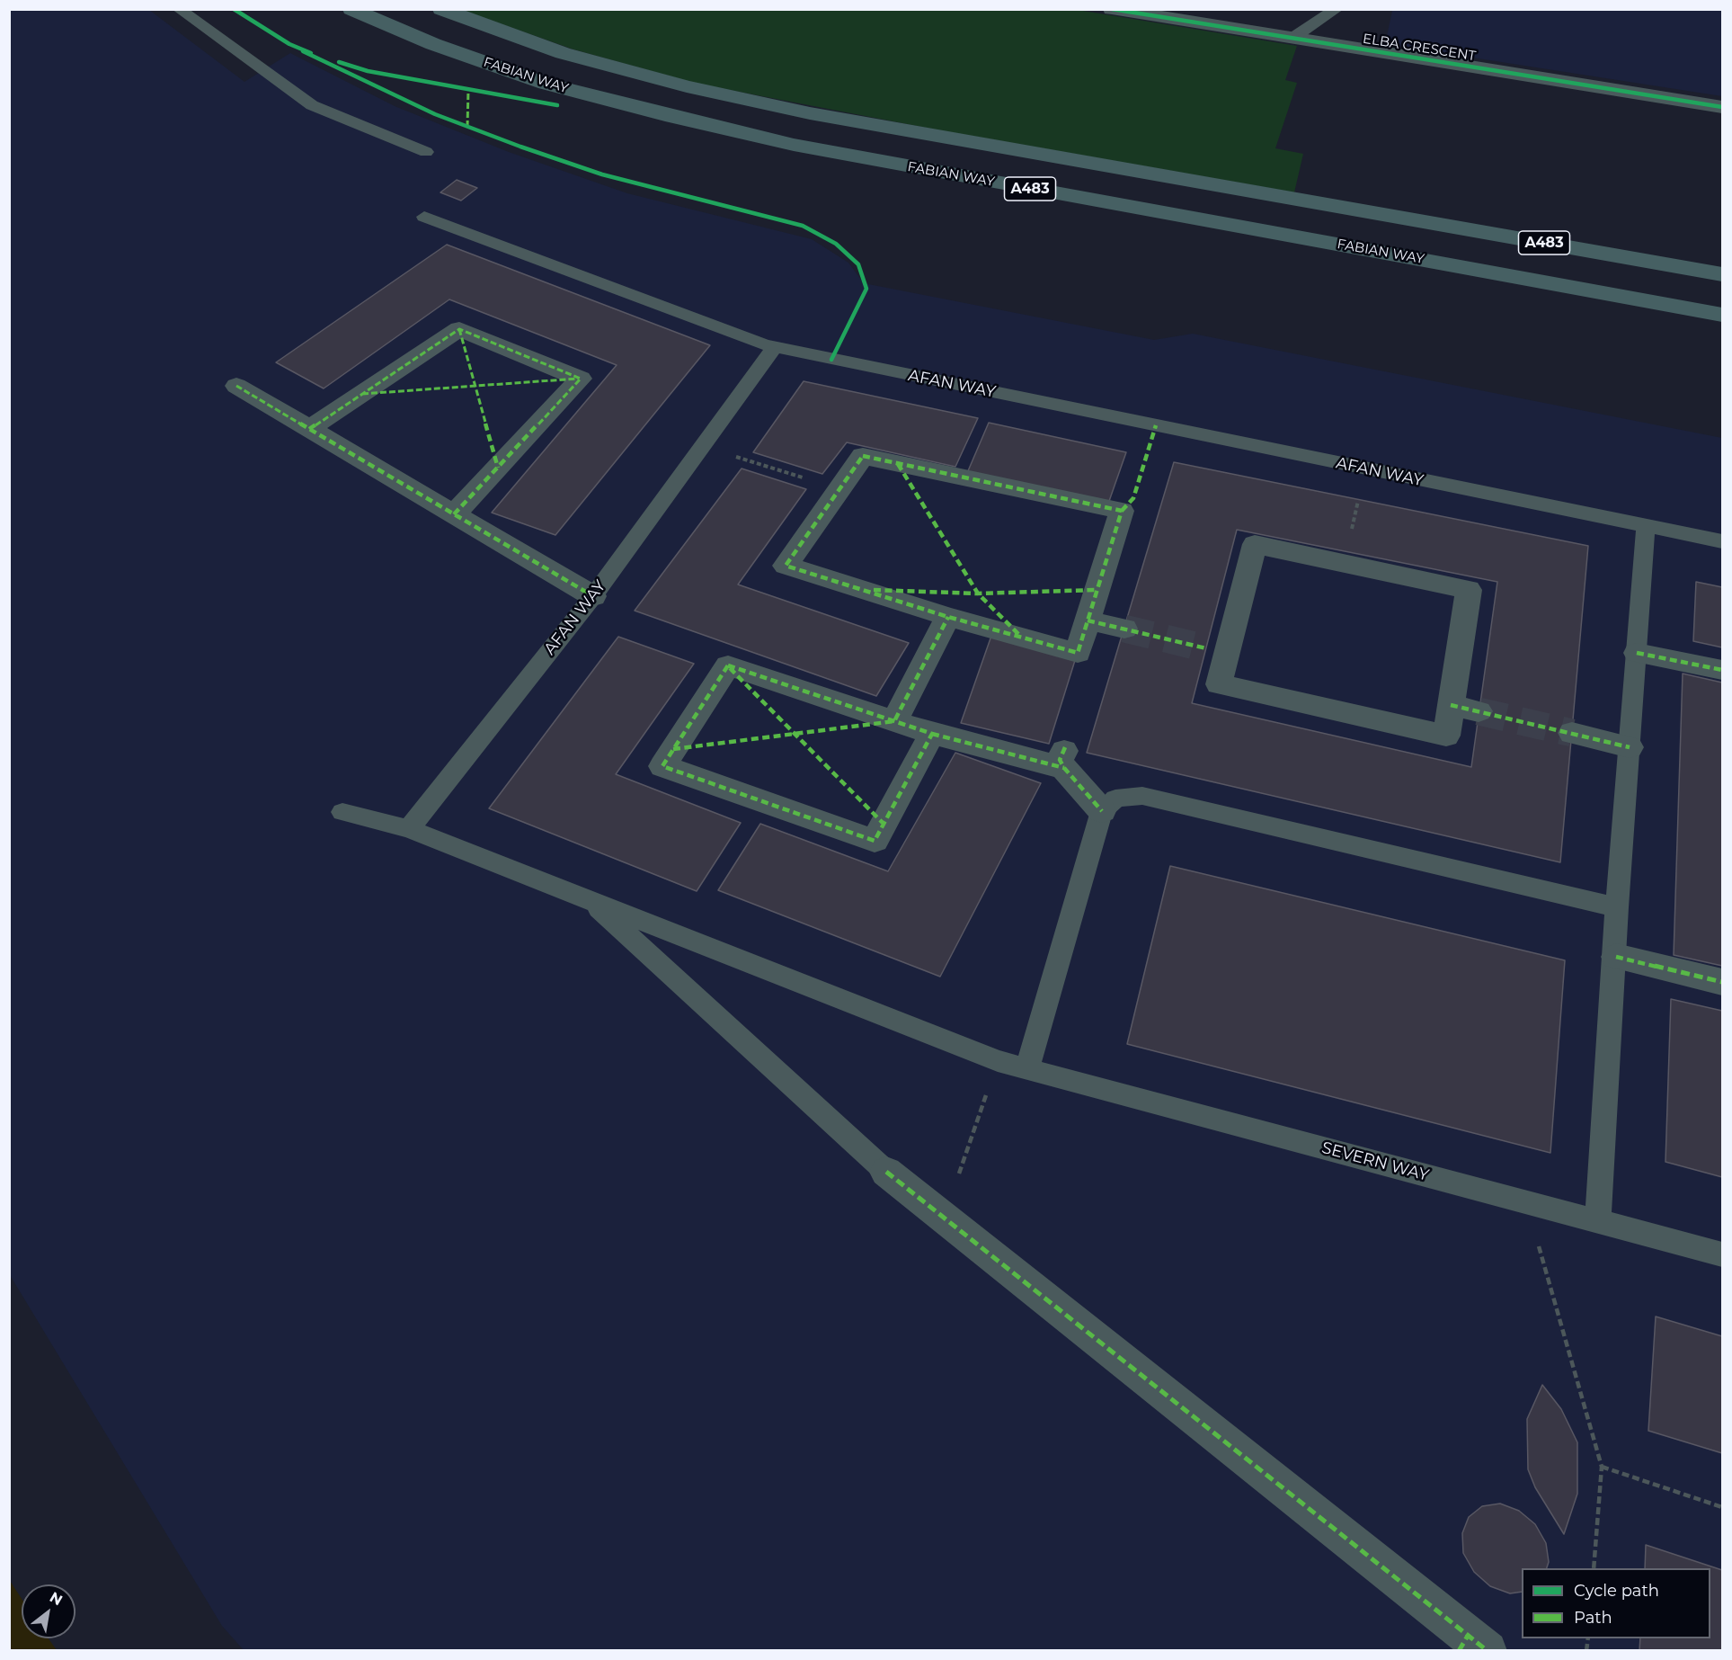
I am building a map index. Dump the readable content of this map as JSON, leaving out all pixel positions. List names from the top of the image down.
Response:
{
  "streets": {
    "highway": ["FABIAN WAY", "A483"],
    "street": ["ELBA CRESCENT"],
    "lane": ["AFAN WAY", "SEVERN WAY"]
  },
  "crossings": [
    ["AFAN WAY", "SEVERN WAY"]
  ],
  "legend": ["Cycle path", "Path"],
  "north": "top right"
}
